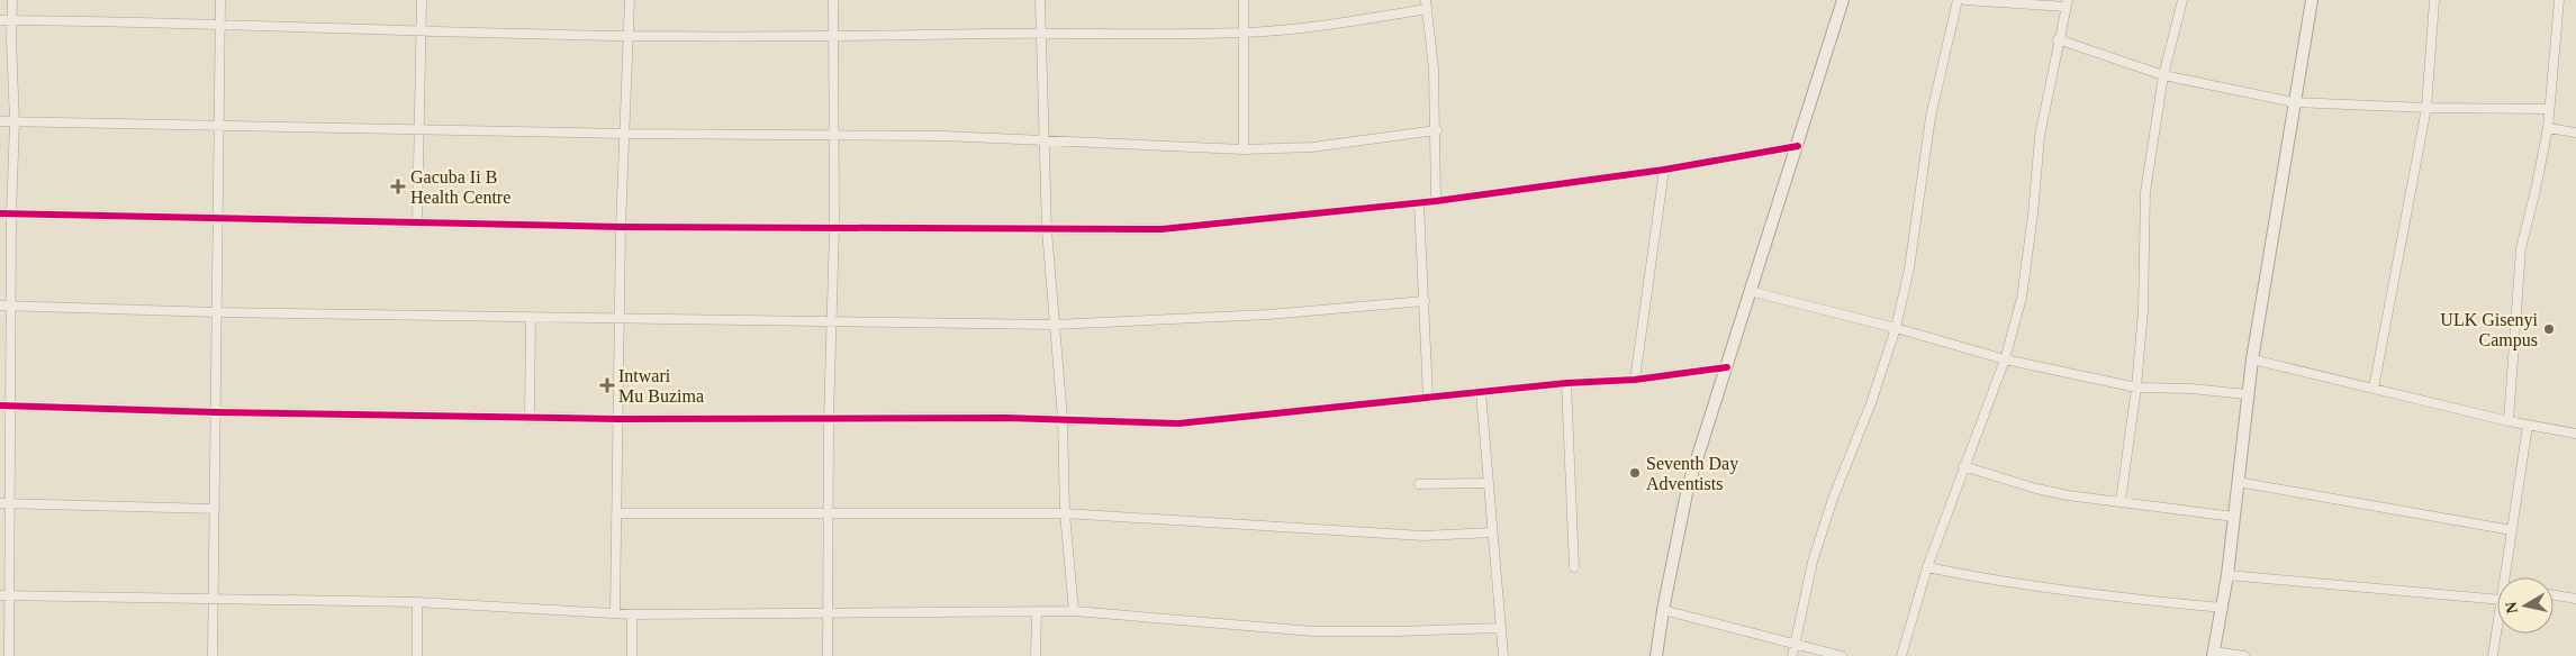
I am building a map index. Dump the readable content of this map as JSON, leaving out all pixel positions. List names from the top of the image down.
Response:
{
  "places": {
    "health": ["Gacuba Ii B Health Centre", "Intwari Mu Buzima"],
    "other": ["ULK Gisenyi Campus", "Seventh Day Adventists"]
  },
  "north": "left"
}
